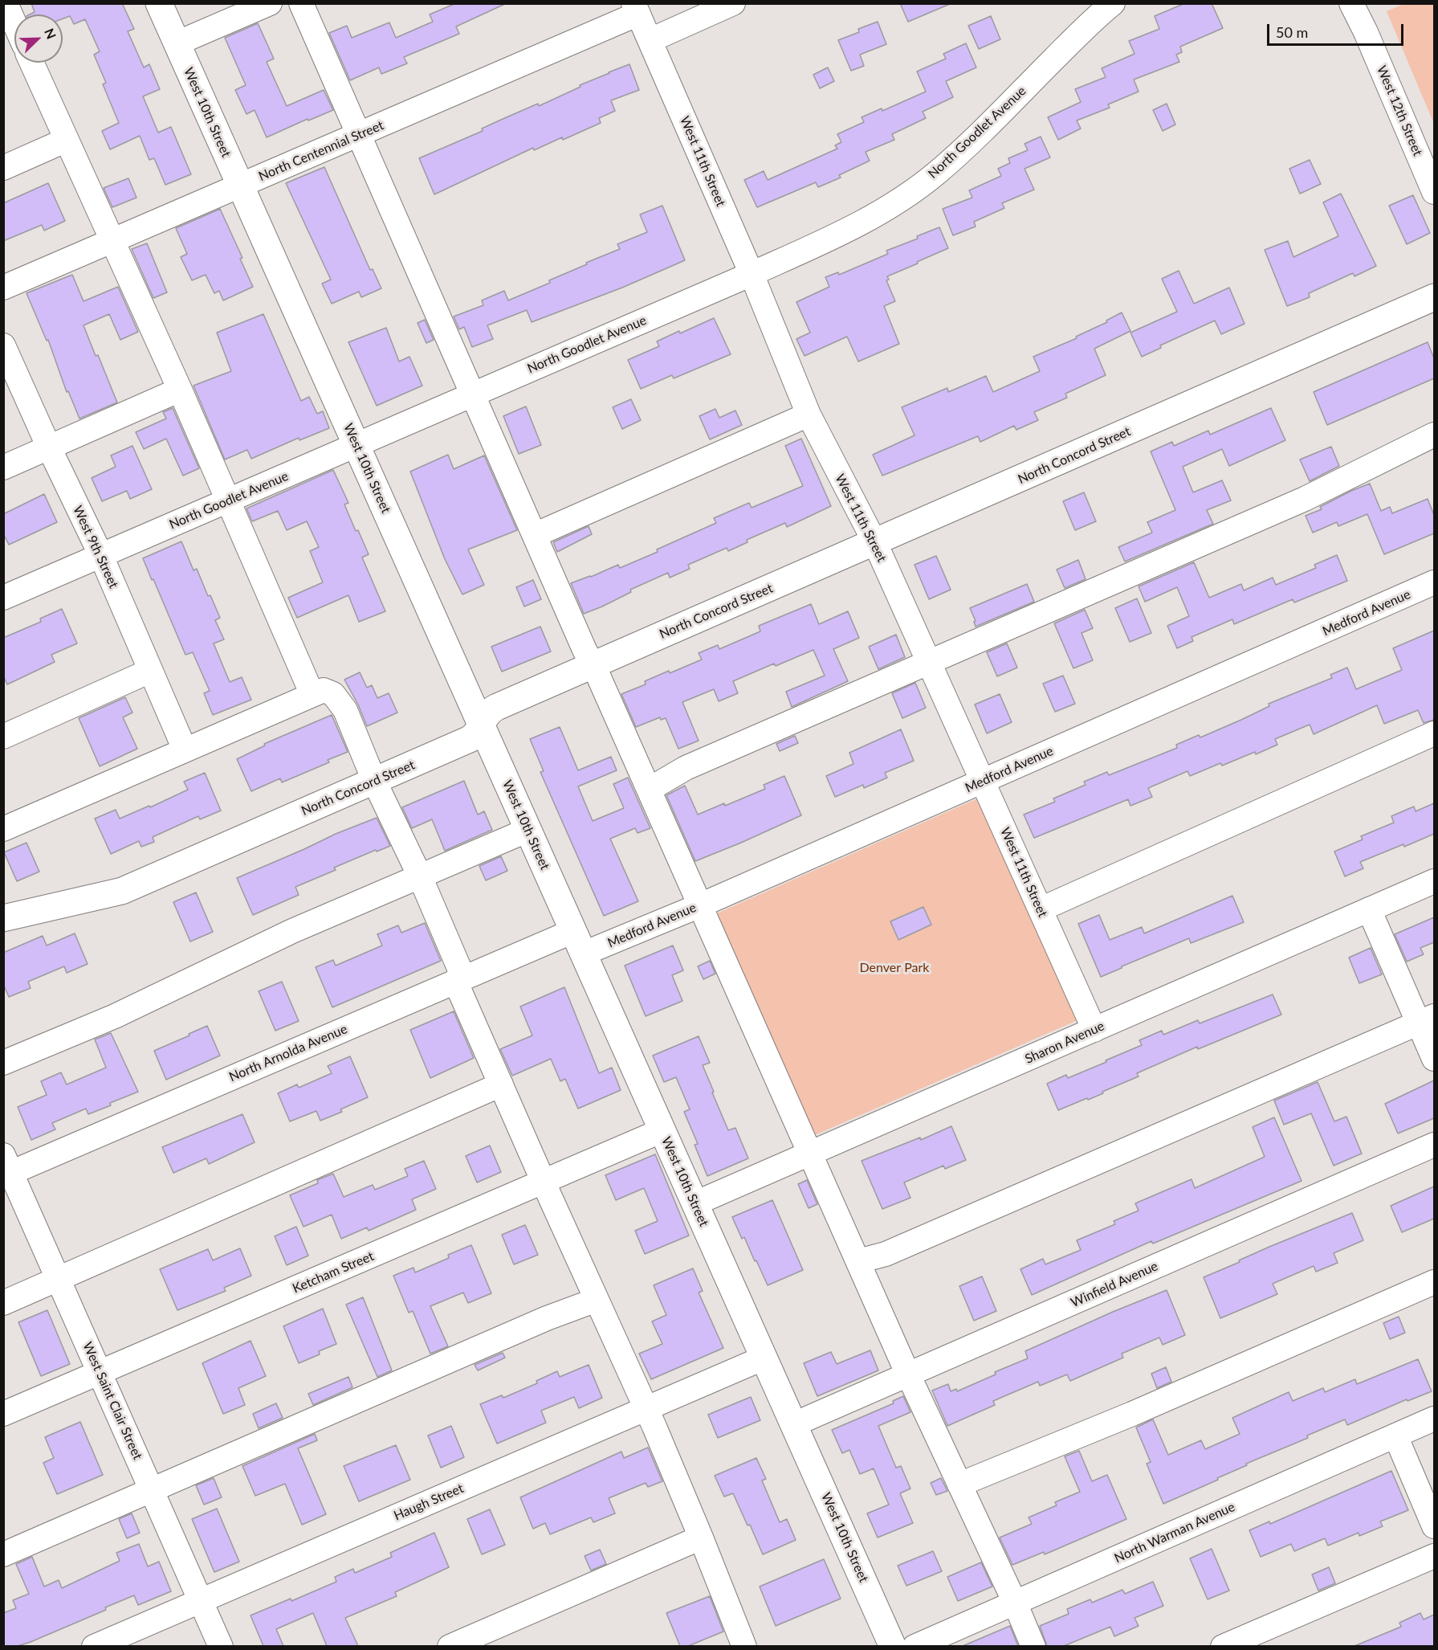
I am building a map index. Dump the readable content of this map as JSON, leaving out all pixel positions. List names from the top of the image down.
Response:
{
  "streets": {
    "main road": ["West 10th Street", "North Concord Street"],
    "street": [
      "West 12th Street",
      "North Goodlet Avenue",
      "North Centennial Street",
      "West 11th Street",
      "West 9th Street",
      "Medford Avenue",
      "Sharon Avenue",
      "North Arnolda Avenue",
      "Ketcham Street",
      "Winfield Avenue",
      "West Saint Clair Street",
      "Haugh Street",
      "North Warman Avenue"
    ]
  },
  "crossings": [
    ["West 10th Street", "North Goodlet Avenue"],
    ["West 10th Street", "North Centennial Street"],
    ["West 10th Street", "North Concord Street"],
    ["West 10th Street", "Medford Avenue"],
    ["West 10th Street", "Sharon Avenue"],
    ["West 10th Street", "North Arnolda Avenue"],
    ["West 10th Street", "Ketcham Street"],
    ["West 10th Street", "Winfield Avenue"],
    ["West 10th Street", "Haugh Street"],
    ["North Goodlet Avenue", "West 11th Street"],
    ["North Goodlet Avenue", "West 9th Street"],
    ["North Centennial Street", "West 11th Street"],
    ["West 11th Street", "North Concord Street"],
    ["West 11th Street", "Medford Avenue"],
    ["West 11th Street", "Sharon Avenue"],
    ["Medford Avenue", "North Arnolda Avenue"],
    ["North Arnolda Avenue", "West Saint Clair Street"],
    ["Ketcham Street", "West Saint Clair Street"],
    ["West Saint Clair Street", "Haugh Street"]
  ],
  "parks": ["Denver Park"],
  "scale_bar": "50 m",
  "north": "top right"
}
